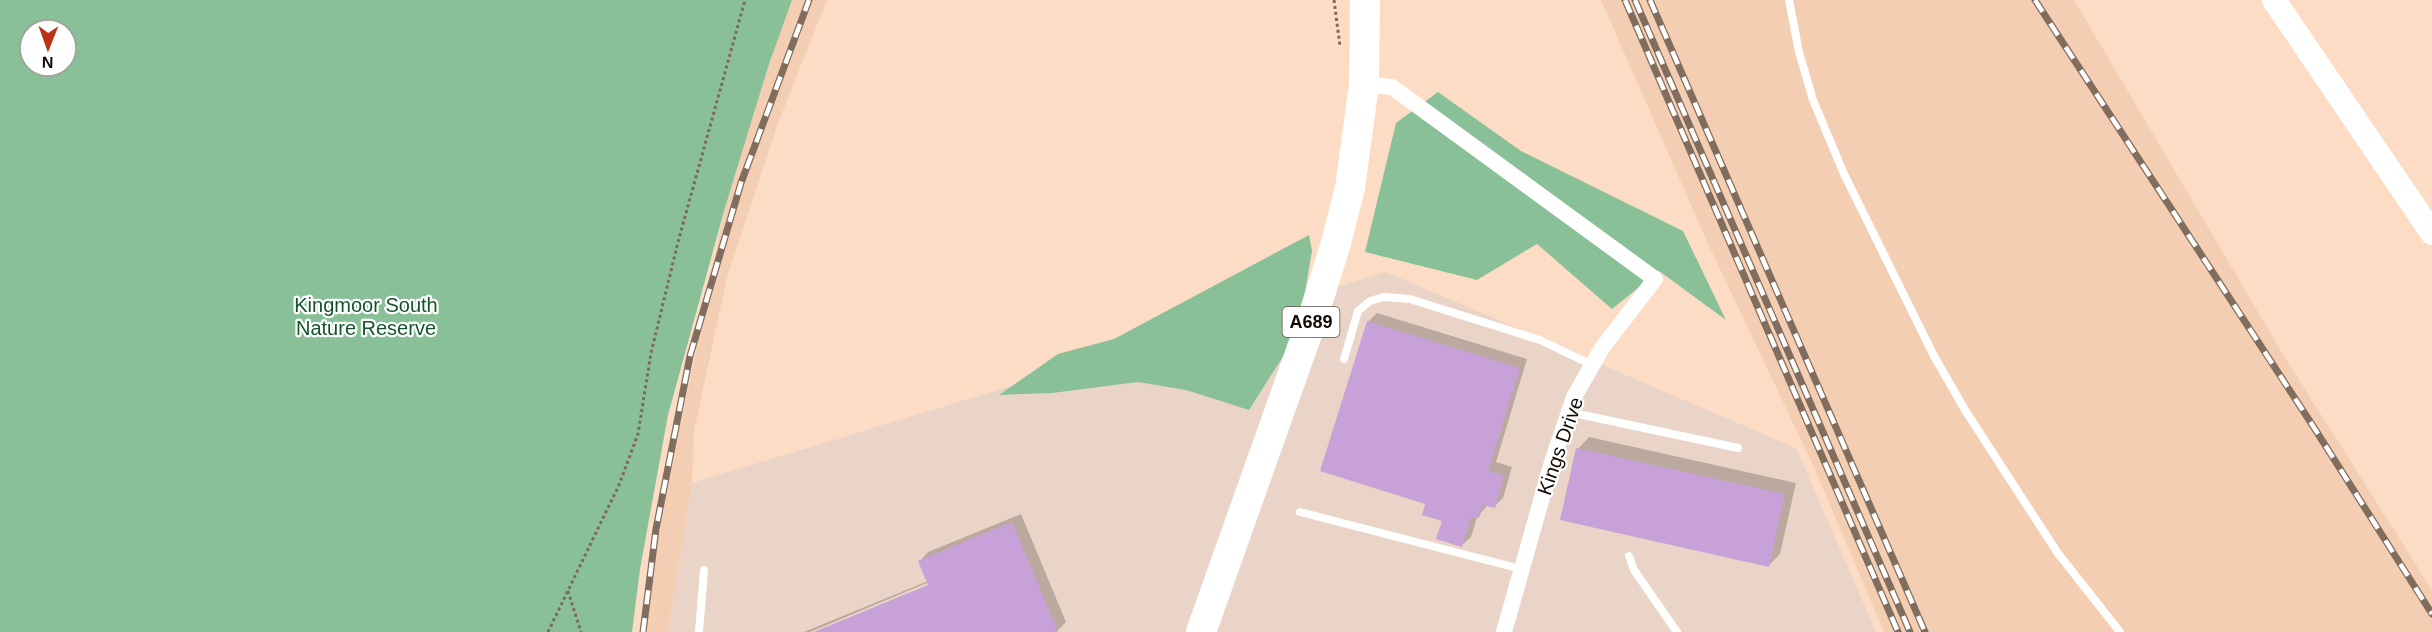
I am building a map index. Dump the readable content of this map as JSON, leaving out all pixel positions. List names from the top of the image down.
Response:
{
  "streets": {
    "highway": ["A689"],
    "street": ["Kings Drive"]
  },
  "crossings": [
    ["A689", "Kings Drive"]
  ],
  "parks": ["Kingmoor South Nature Reserve"],
  "north": "bottom"
}
